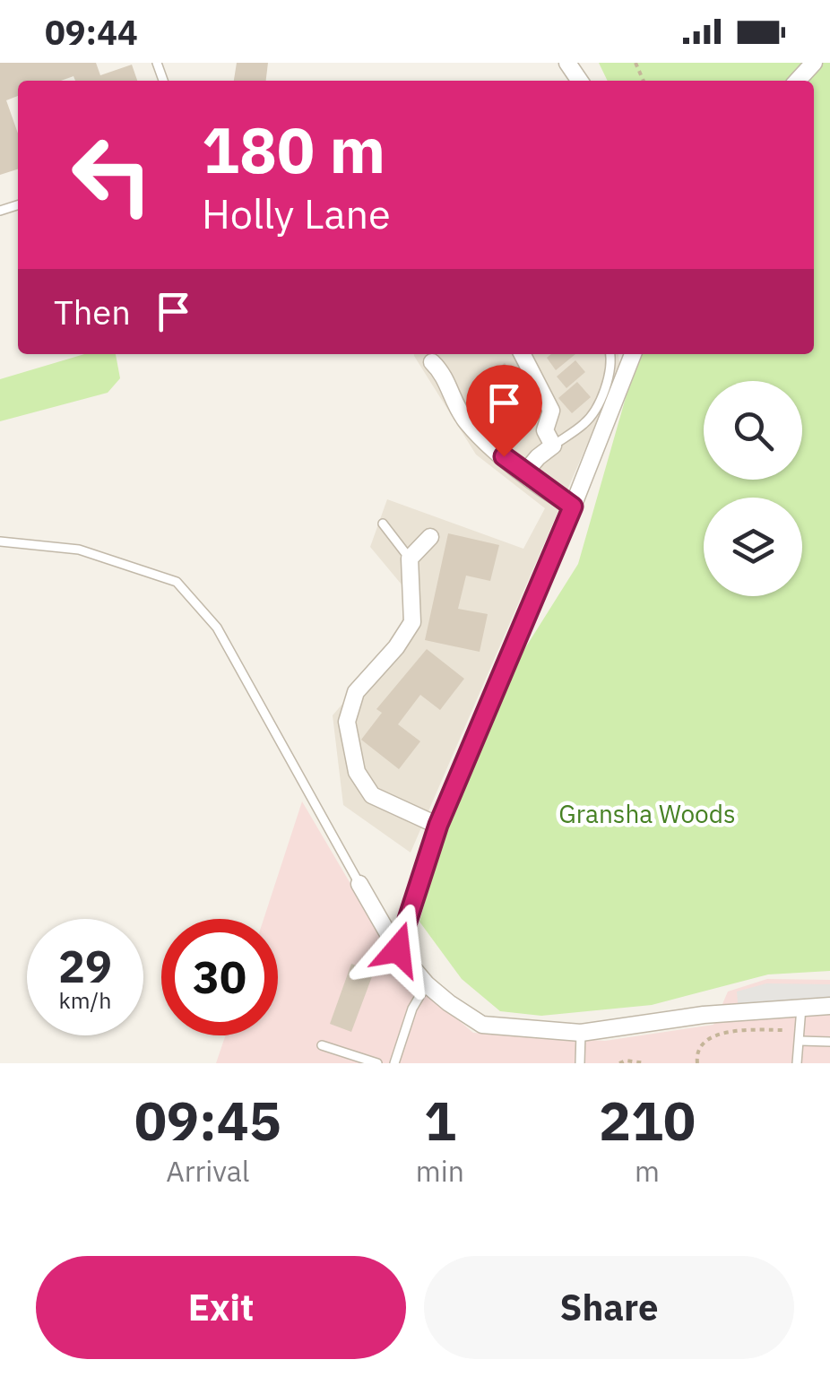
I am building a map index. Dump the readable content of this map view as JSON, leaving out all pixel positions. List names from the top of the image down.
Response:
{
  "parks": ["Gransha Woods"],
  "page": {
    "status": "09:44",
    "turn": ["180 m", "Holly Lane"],
    "then": "Then",
    "speed": "29 km/h",
    "limit": "30",
    "eta": [
      "09:45",
      "Arrival",
      "1",
      "min",
      "210",
      "m"
    ],
    "buttons": ["Exit", "Share"]
  }
}
